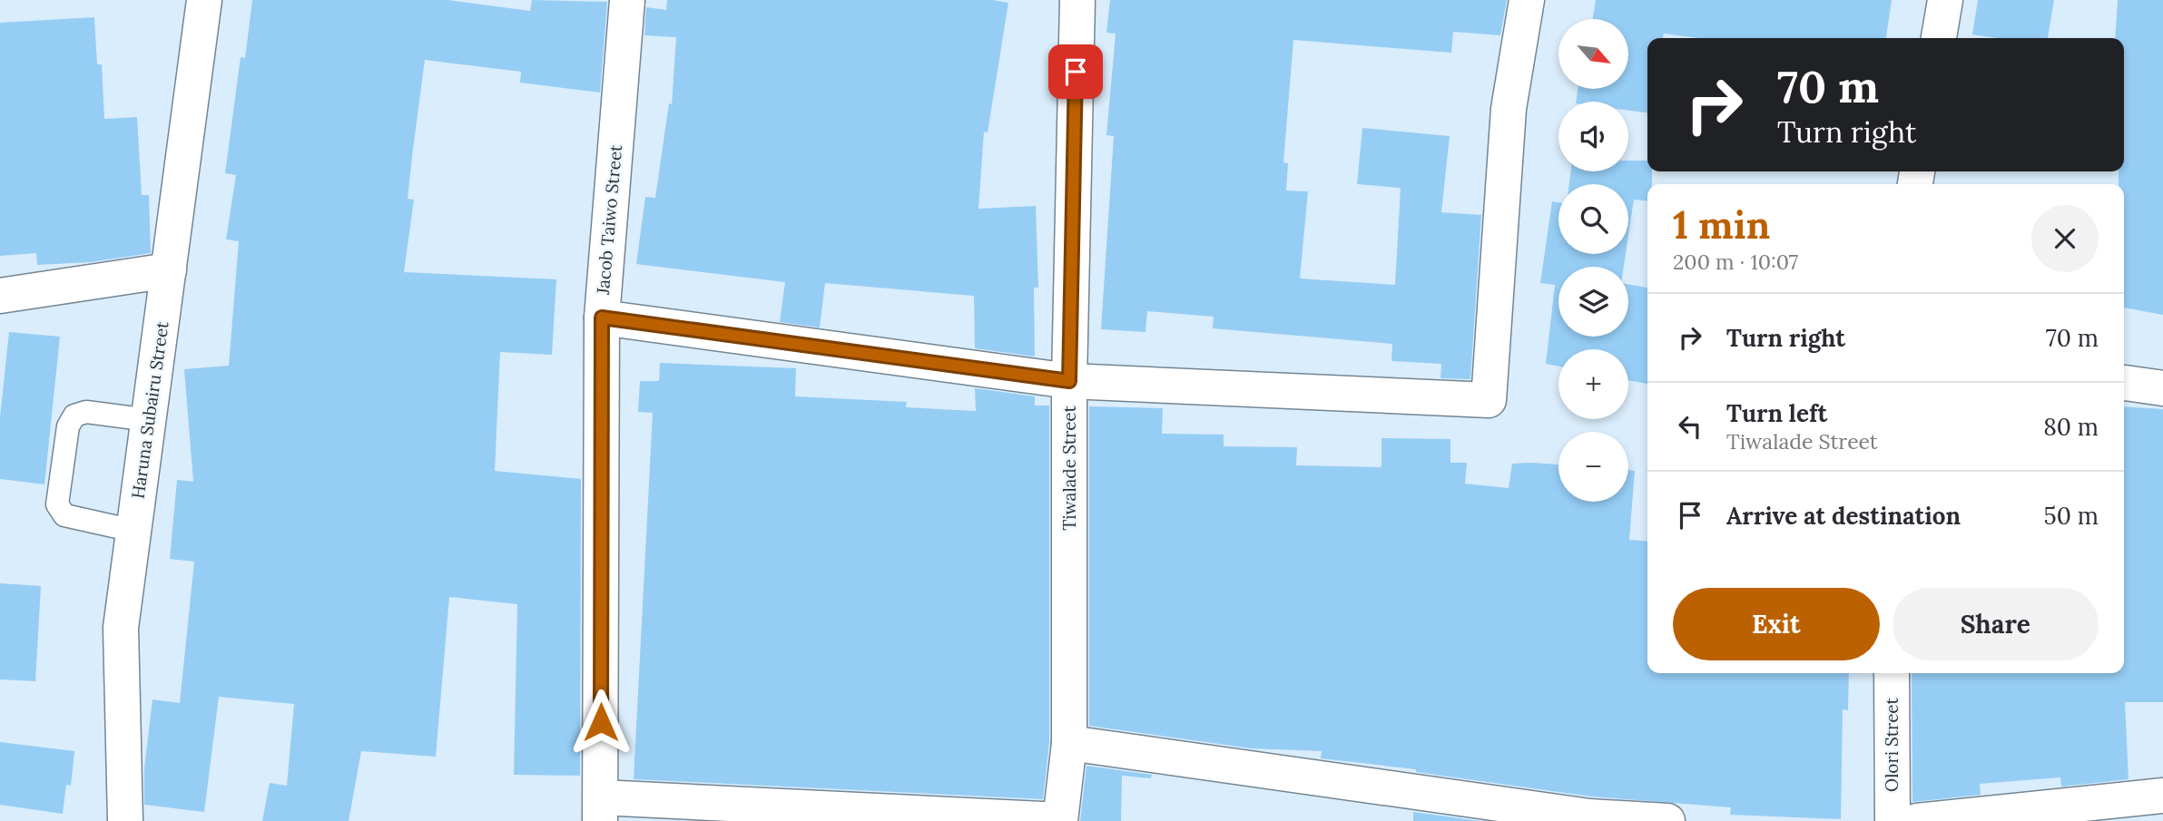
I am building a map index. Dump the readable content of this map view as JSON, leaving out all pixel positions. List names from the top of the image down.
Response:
{
  "streets": {
    "street": [
      "Jacob Taiwo Street",
      "Haruna Subairu Street",
      "Tiwalade Street",
      "Olori Street"
    ]
  },
  "north": "bottom right",
  "page": {
    "map_buttons": ["+", "−"],
    "turn": ["70 m", "Turn right"],
    "heading": ["1 min", "200 m · 10:07"],
    "list": [
      {
        "name": "Turn right",
        "value": "70 m"
      },
      {
        "name": "Turn left",
        "note": "Tiwalade Street",
        "value": "80 m"
      },
      {
        "name": "Arrive at destination",
        "value": "50 m"
      }
    ],
    "buttons": ["Exit", "Share"]
  }
}
